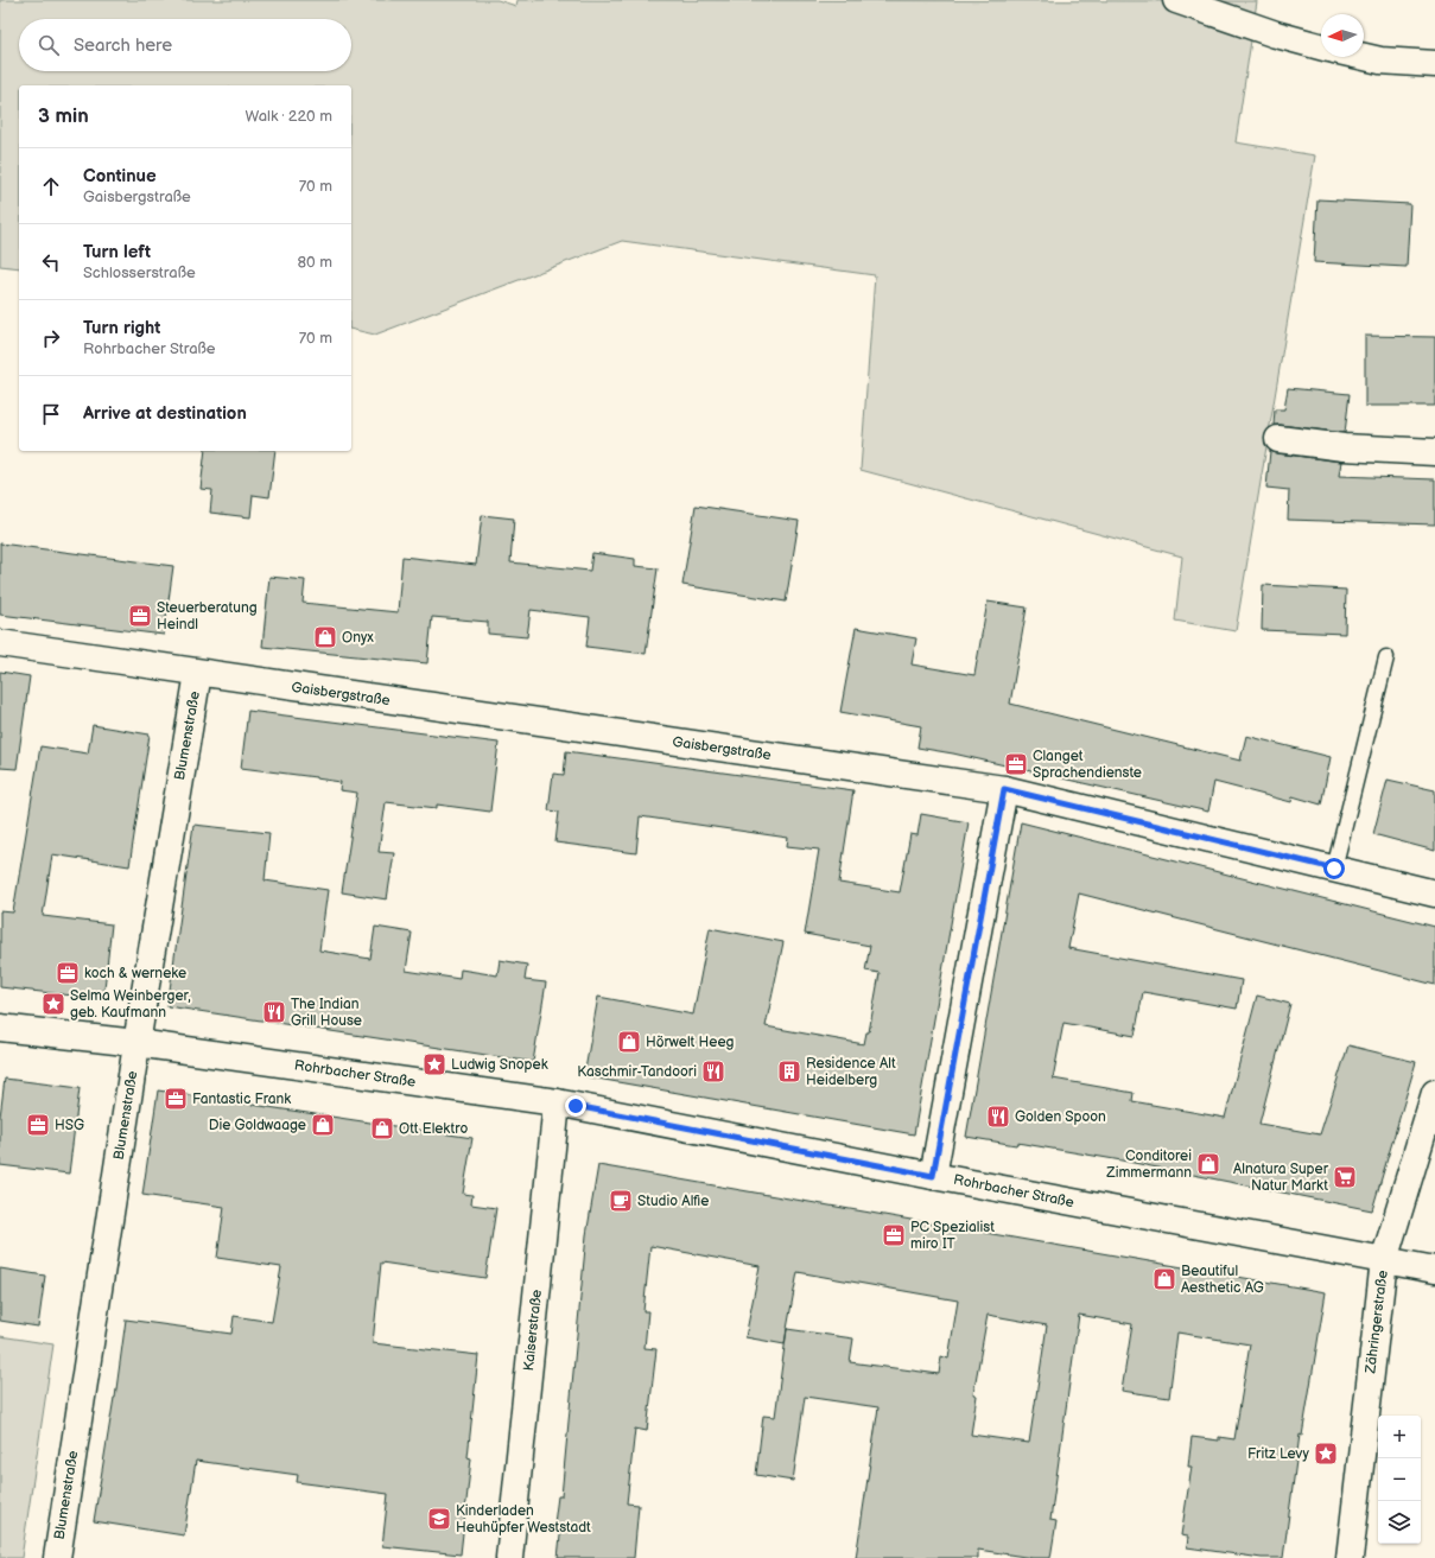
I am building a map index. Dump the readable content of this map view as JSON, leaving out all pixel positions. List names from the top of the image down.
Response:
{
  "streets": {
    "street": [
      "Gaisbergstraße",
      "Blumenstraße",
      "Rohrbacher Straße",
      "Zähringerstraße",
      "Kaiserstraße"
    ]
  },
  "crossings": [
    ["Gaisbergstraße", "Blumenstraße"],
    ["Blumenstraße", "Rohrbacher Straße"],
    ["Rohrbacher Straße", "Zähringerstraße"],
    ["Rohrbacher Straße", "Kaiserstraße"]
  ],
  "places": {
    "office": [
      "Steuerberatung Heindl",
      "Clanget Sprachendienste",
      "koch & werneke",
      "Fantastic Frank",
      "HSG",
      "PC Spezialist miro IT"
    ],
    "shop": [
      "Onyx",
      "Hörwelt Heeg",
      "Die Goldwaage",
      "Ott Elektro",
      "Conditorei Zimmermann",
      "Beautiful Aesthetic AG"
    ],
    "place": ["Selma Weinberger, geb. Kaufmann", "Ludwig Snopek", "Fritz Levy"],
    "restaurant": ["The Indian Grill House", "Kaschmir-Tandoori", "Golden Spoon"],
    "building": ["Residence Alt Heidelberg"],
    "supermarket": ["Alnatura Super Natur Markt"],
    "cafe": ["Studio Alfie"],
    "school or university": ["Kinderladen Heuhüpfer Weststadt"]
  },
  "north": "left",
  "page": {
    "search": "Search here",
    "heading": ["3 min", "Walk · 220 m"],
    "list": [
      ["Continue", "Gaisbergstraße", "70 m"],
      ["Turn left", "Schlosserstraße", "80 m"],
      ["Turn right", "Rohrbacher Straße", "70 m"],
      "Arrive at destination"
    ],
    "map_buttons": ["+", "−"]
  }
}
